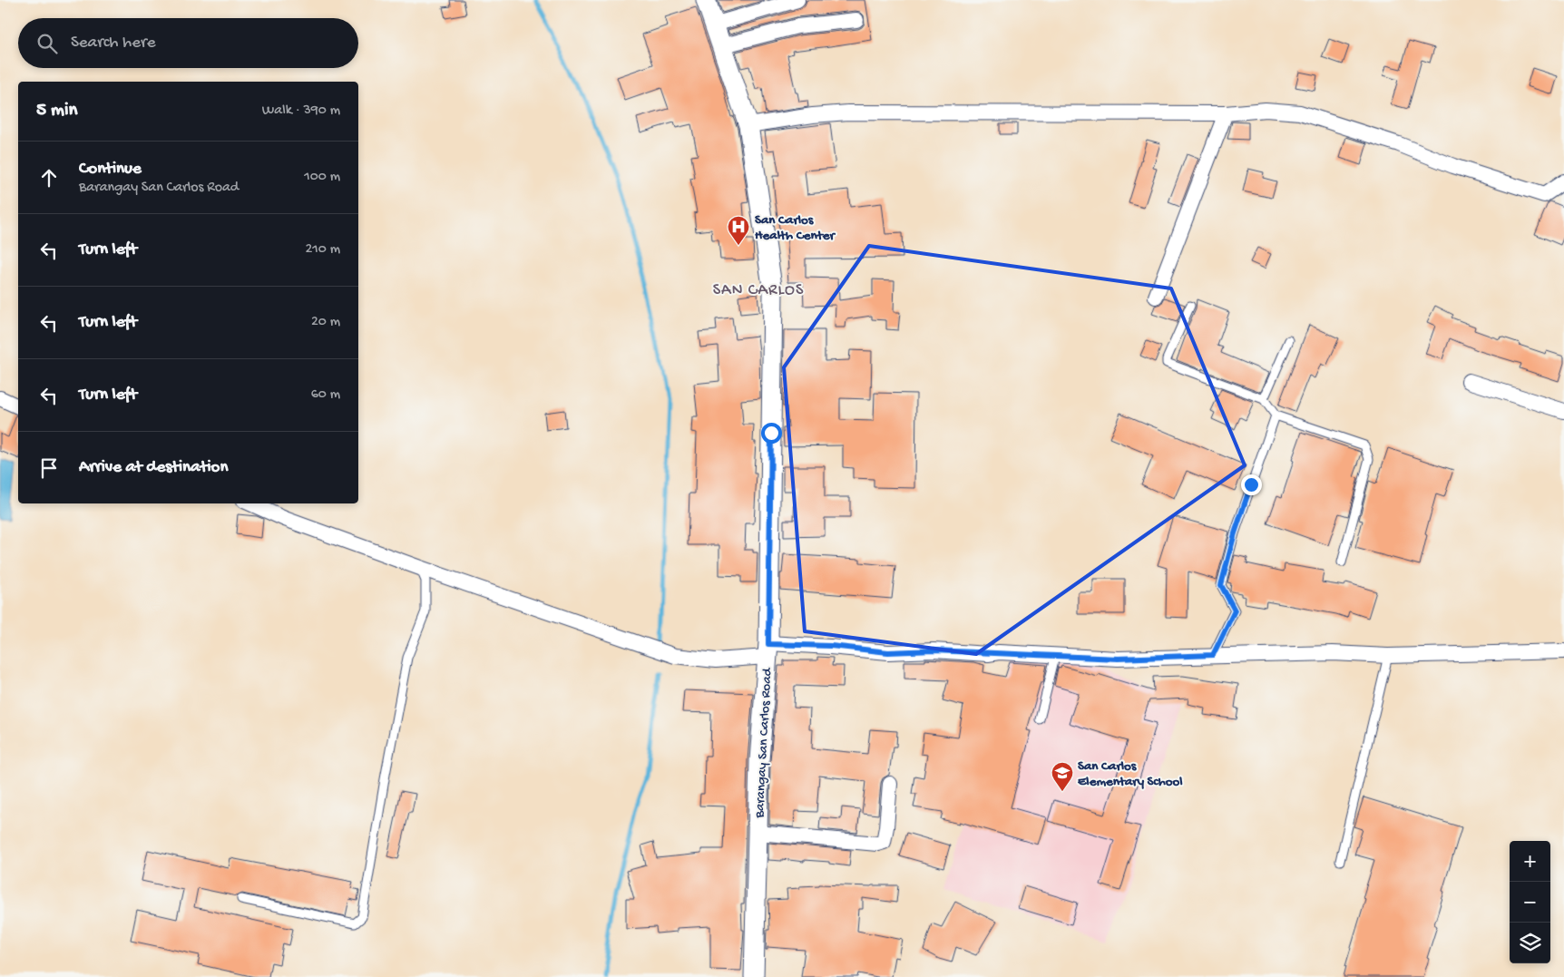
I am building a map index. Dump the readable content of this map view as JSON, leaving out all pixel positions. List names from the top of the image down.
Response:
{
  "streets": {
    "street": ["Barangay San Carlos Road"]
  },
  "districts": ["SAN CARLOS"],
  "places": {
    "hospital": ["San Carlos Health Center"],
    "school or university": ["San Carlos Elementary School"]
  },
  "page": {
    "search": "Search here",
    "heading": ["5 min", "Walk · 390 m"],
    "list": [
      ["Continue", "Barangay San Carlos Road", "100 m"],
      ["Turn left", "210 m"],
      ["Turn left", "20 m"],
      ["Turn left", "60 m"],
      "Arrive at destination"
    ],
    "map_buttons": ["+", "−"]
  }
}
